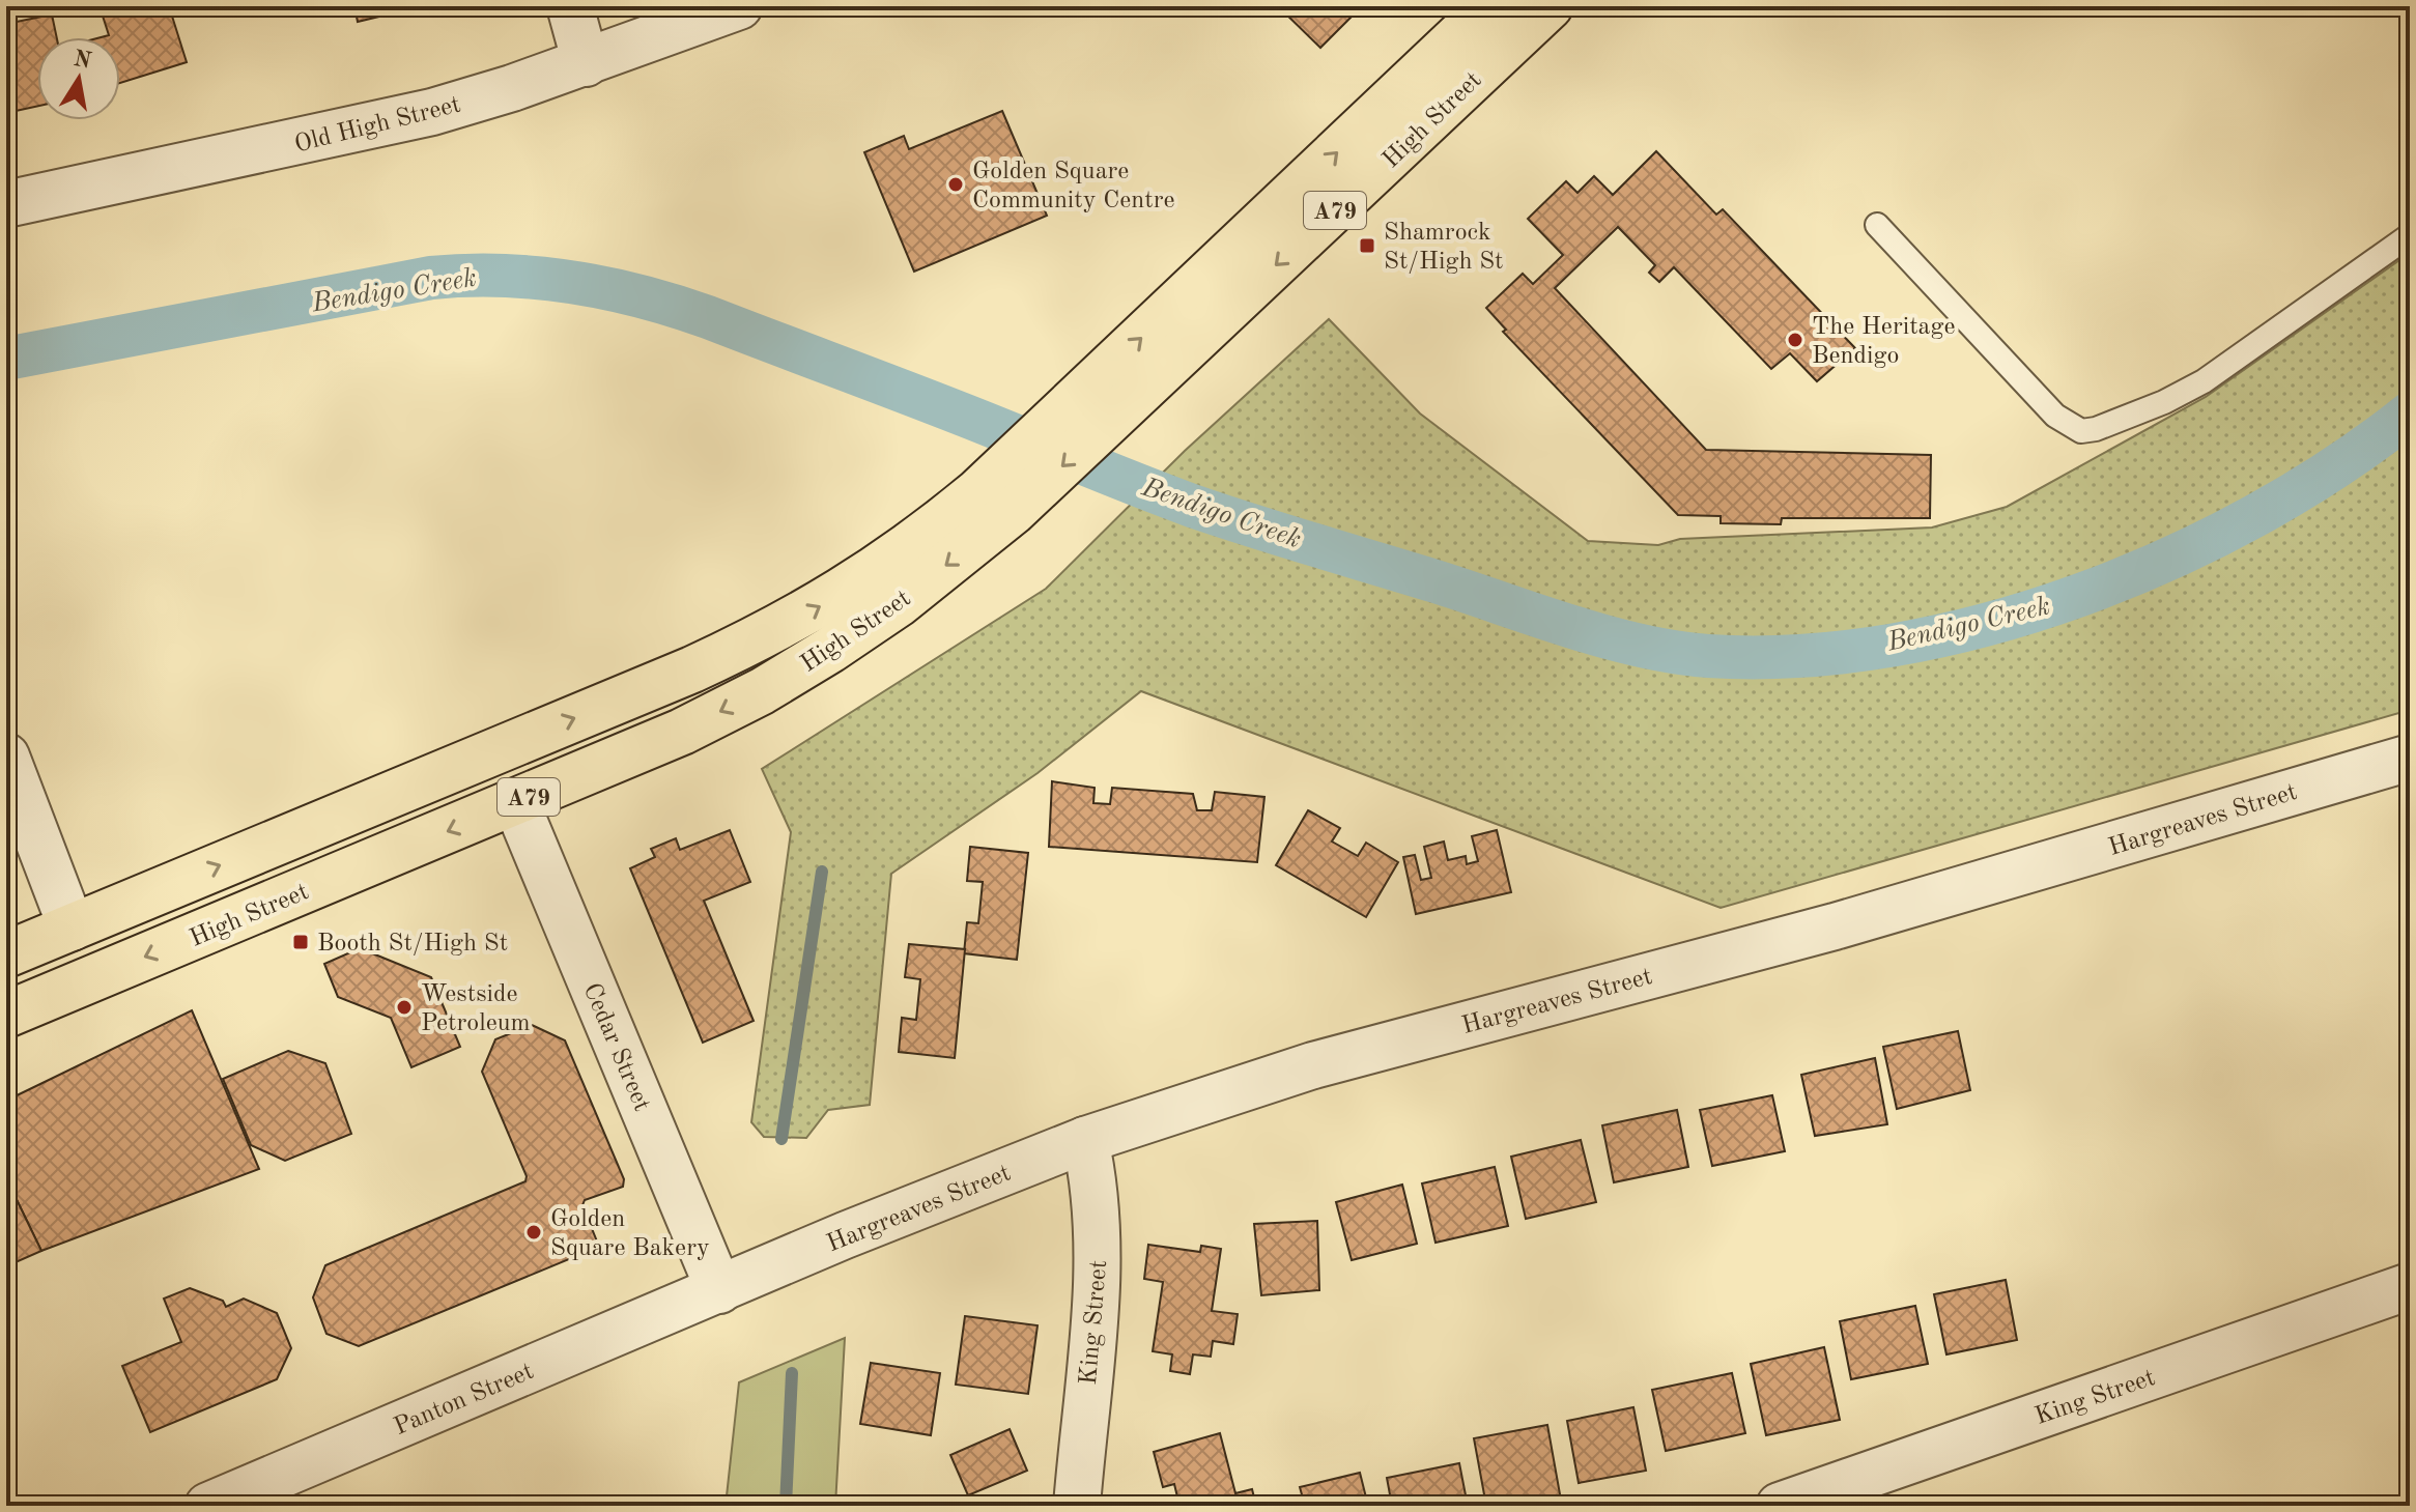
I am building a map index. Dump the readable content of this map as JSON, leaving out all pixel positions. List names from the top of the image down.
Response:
{
  "streets": {
    "highway": ["High Street", "A79"],
    "street": [
      "Old High Street",
      "Hargreaves Street",
      "Cedar Street",
      "King Street",
      "Panton Street"
    ]
  },
  "crossings": [
    ["High Street", "Cedar Street"],
    ["Hargreaves Street", "Cedar Street"],
    ["Hargreaves Street", "King Street"],
    ["Hargreaves Street", "Panton Street"],
    ["Cedar Street", "Panton Street"]
  ],
  "water": ["Bendigo Creek"],
  "places": {
    "other": [
      "Golden Square Community Centre",
      "The Heritage Bendigo",
      "Westside Petroleum",
      "Golden Square Bakery"
    ],
    "transit": ["Shamrock St/High St", "Booth St/High St"]
  },
  "north": "top"
}
